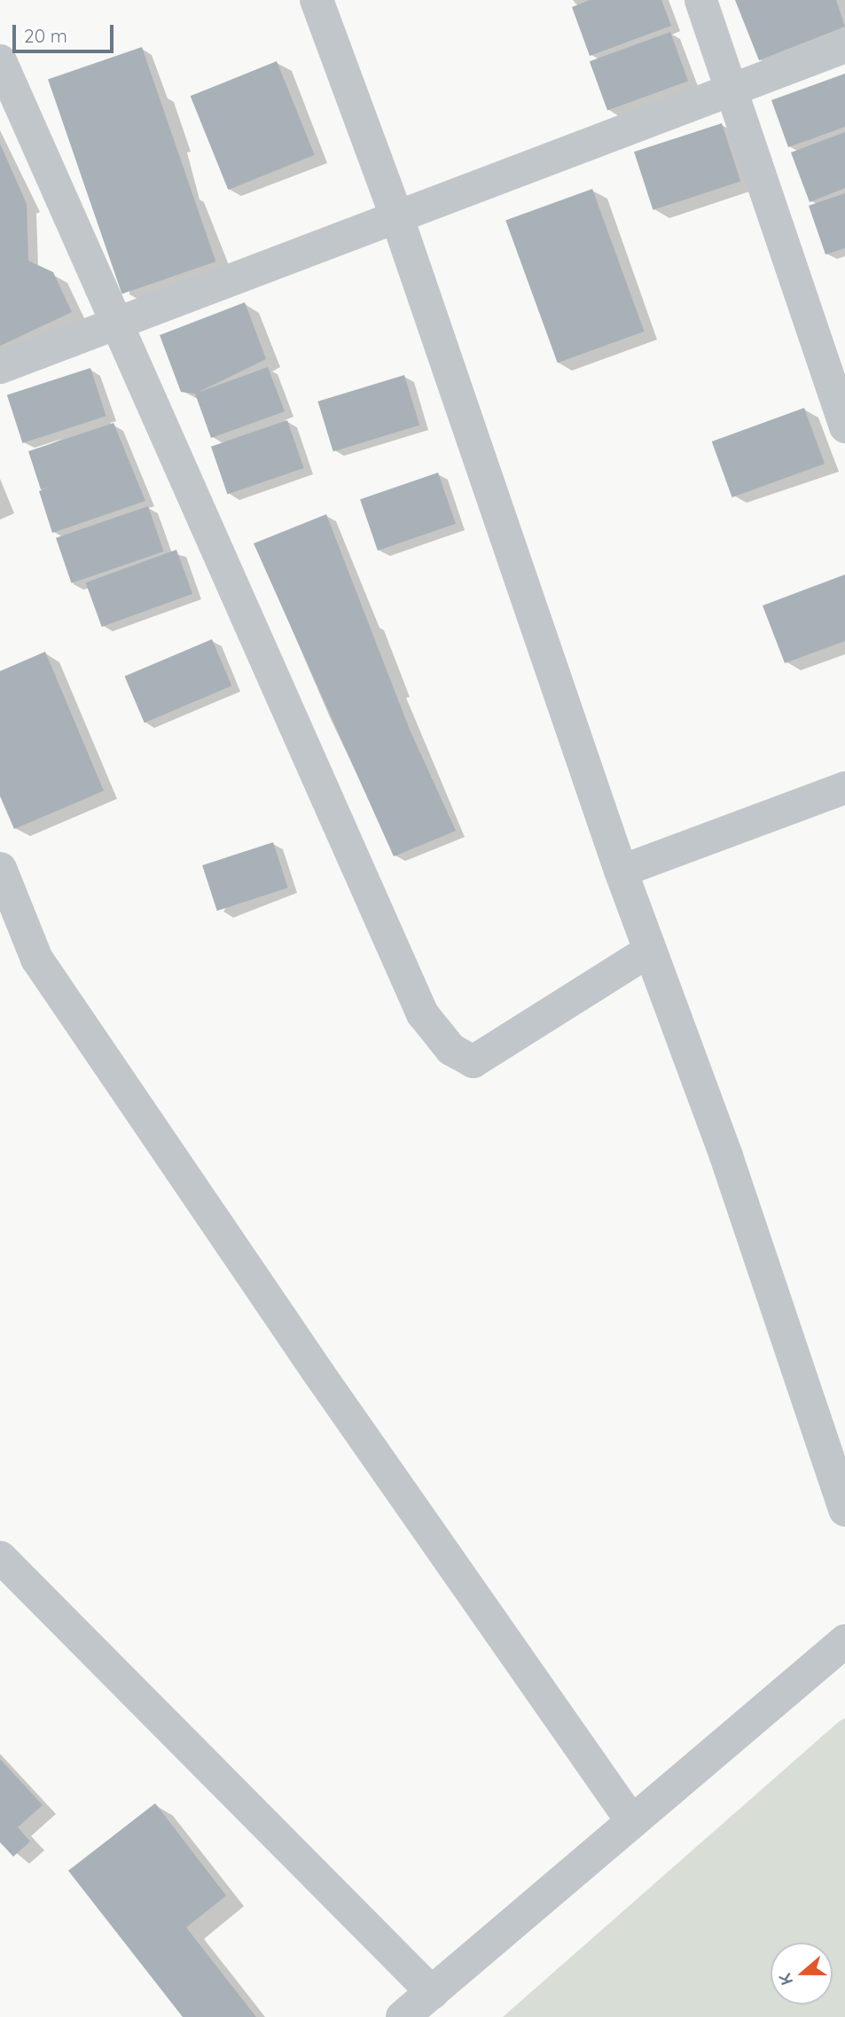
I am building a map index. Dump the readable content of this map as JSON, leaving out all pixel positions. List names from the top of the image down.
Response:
{
  "scale_bar": "20 m",
  "north": "left"
}
